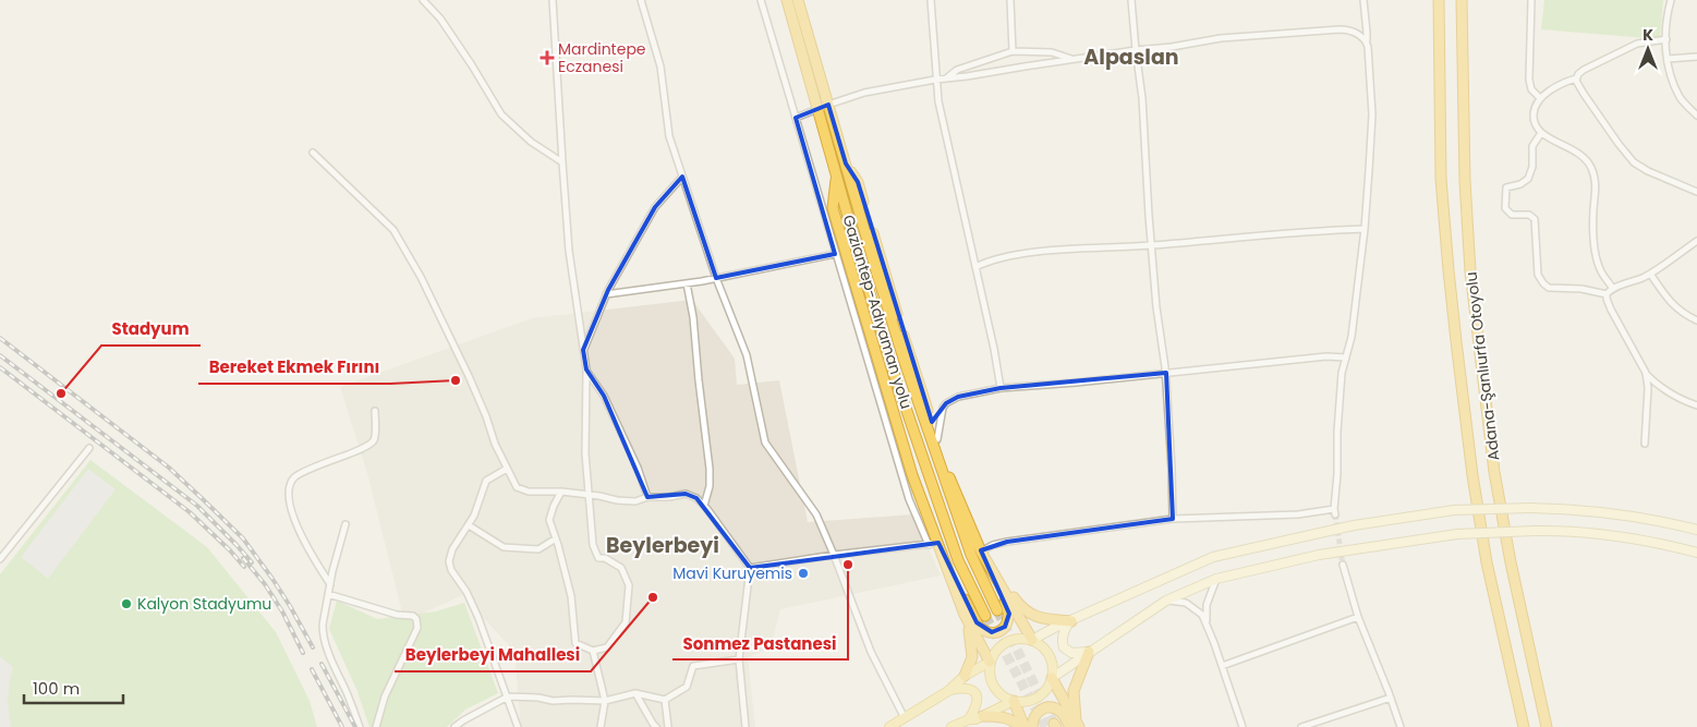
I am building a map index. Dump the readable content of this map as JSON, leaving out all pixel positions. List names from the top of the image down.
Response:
{
  "streets": {
    "highway": ["Gaziantep-Adıyaman yolu", "Adana-Şanlıurfa Otoyolu"]
  },
  "districts": ["Alpaslan", "Beylerbeyi"],
  "places": {
    "health": ["Mardintepe Eczanesi"],
    "other": [
      "Bereket Ekmek Fırını",
      "Stadyum",
      "Sonmez Pastanesi",
      "Mavi Kuruyemis",
      "Beylerbeyi Mahallesi",
      "Kalyon Stadyumu"
    ]
  },
  "scale_bar": "100 m",
  "north": "top"
}
